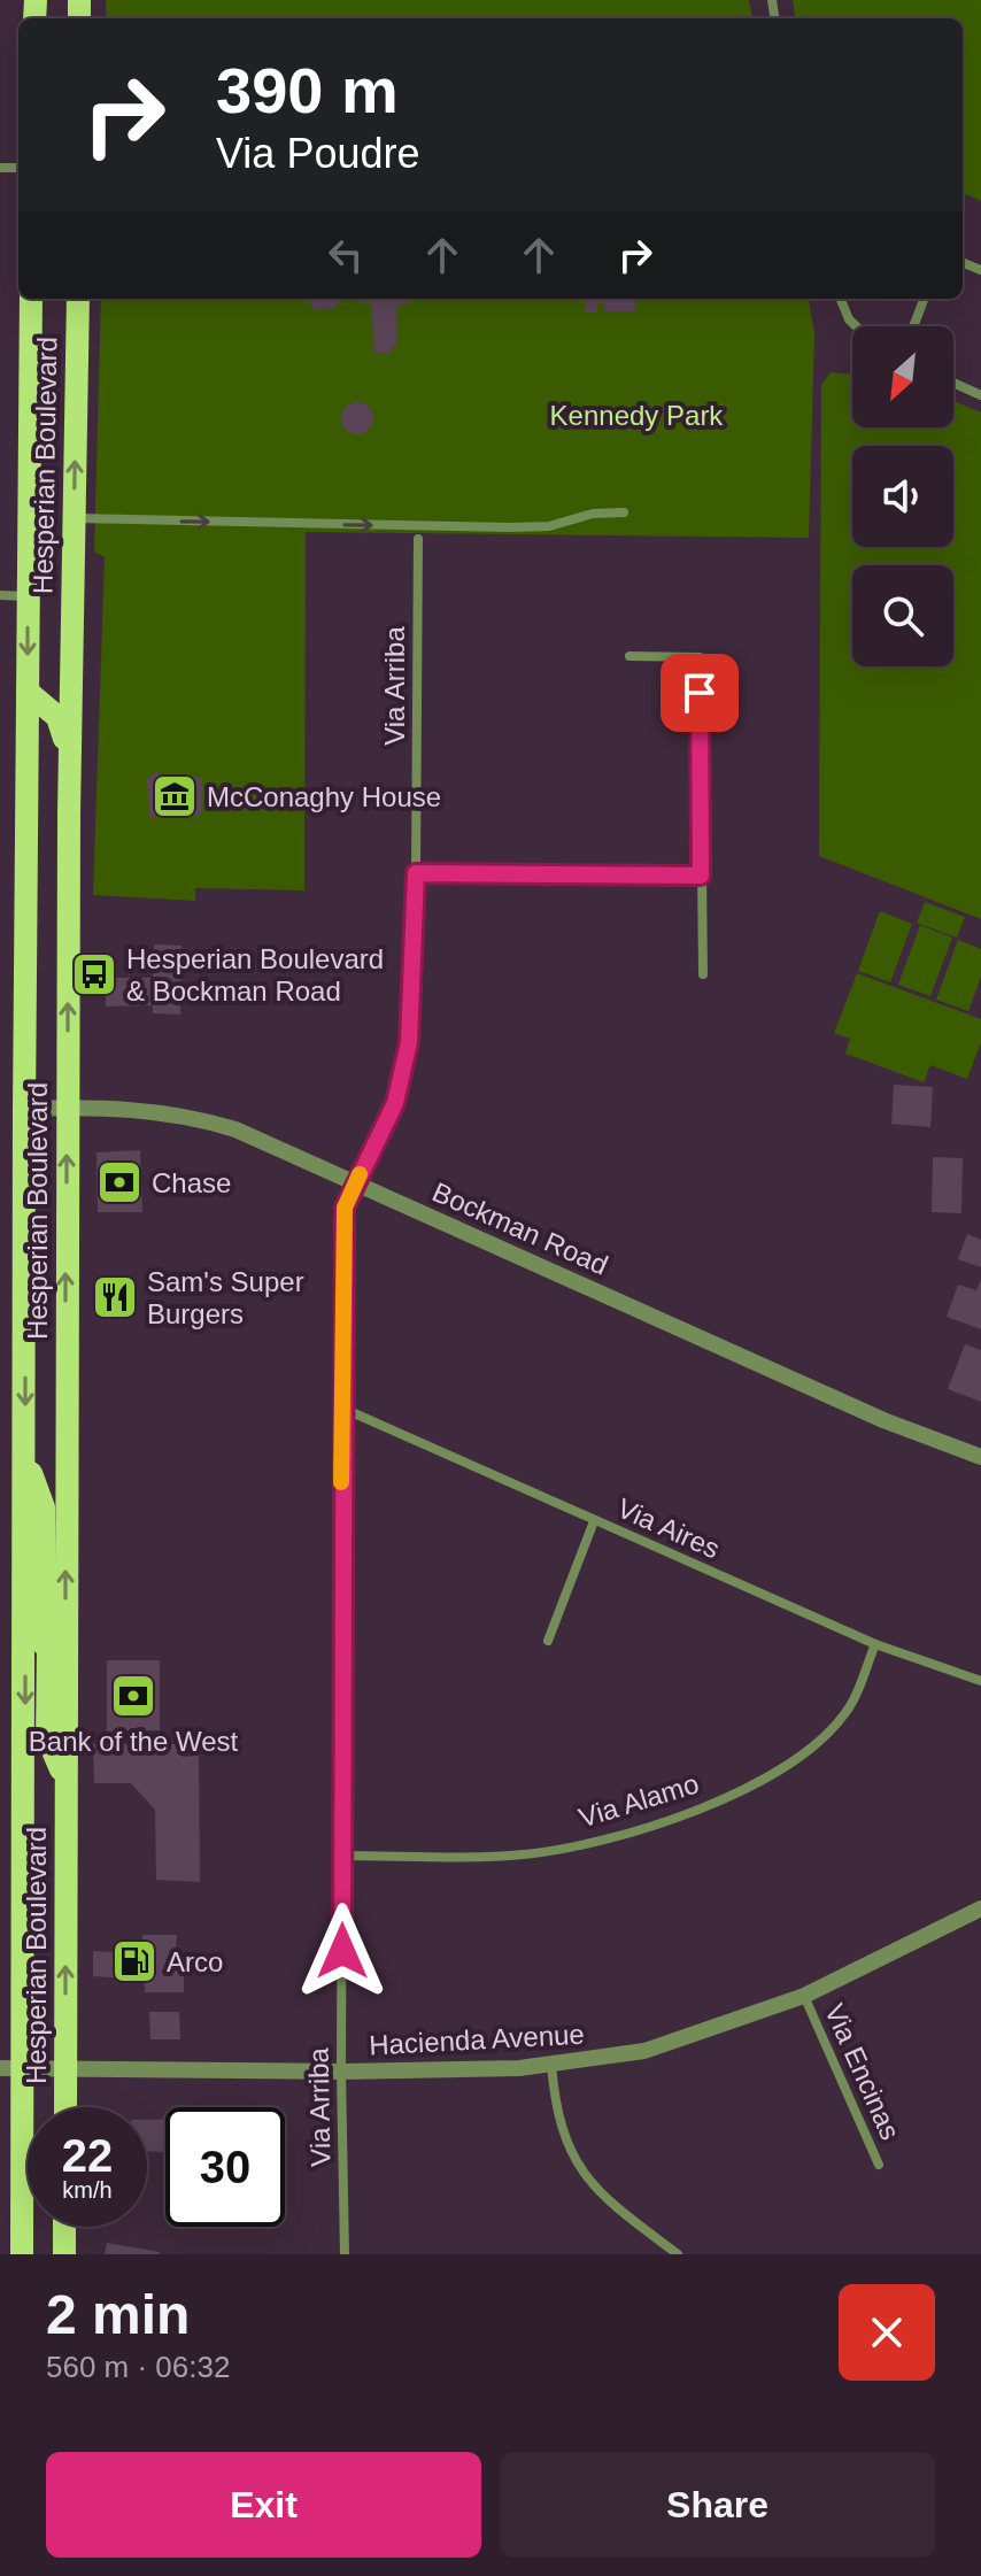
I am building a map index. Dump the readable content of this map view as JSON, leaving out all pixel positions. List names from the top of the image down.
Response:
{
  "streets": {
    "main road": ["Hesperian Boulevard"],
    "street": [
      "Via Arriba",
      "Bockman Road",
      "Via Aires",
      "Via Alamo",
      "Hacienda Avenue",
      "Via Encinas"
    ]
  },
  "crossings": [
    ["Hesperian Boulevard", "Bockman Road"],
    ["Hesperian Boulevard", "Hacienda Avenue"],
    ["Via Arriba", "Bockman Road"],
    ["Via Arriba", "Via Aires"],
    ["Via Arriba", "Via Alamo"],
    ["Via Arriba", "Hacienda Avenue"],
    ["Via Aires", "Via Alamo"],
    ["Hacienda Avenue", "Via Encinas"]
  ],
  "parks": ["Kennedy Park"],
  "places": {
    "museum": ["McConaghy House"],
    "bus stop": ["Hesperian Boulevard & Bockman Road"],
    "bank": ["Chase", "Bank of the West"],
    "restaurant": ["Sam's Super Burgers"],
    "fuel station": ["Arco"]
  },
  "north": "bottom left",
  "page": {
    "turn": ["390 m", "Via Poudre"],
    "speed": "22 km/h",
    "limit": "30",
    "heading": ["2 min", "560 m · 06:32"],
    "buttons": ["Exit", "Share"]
  }
}
